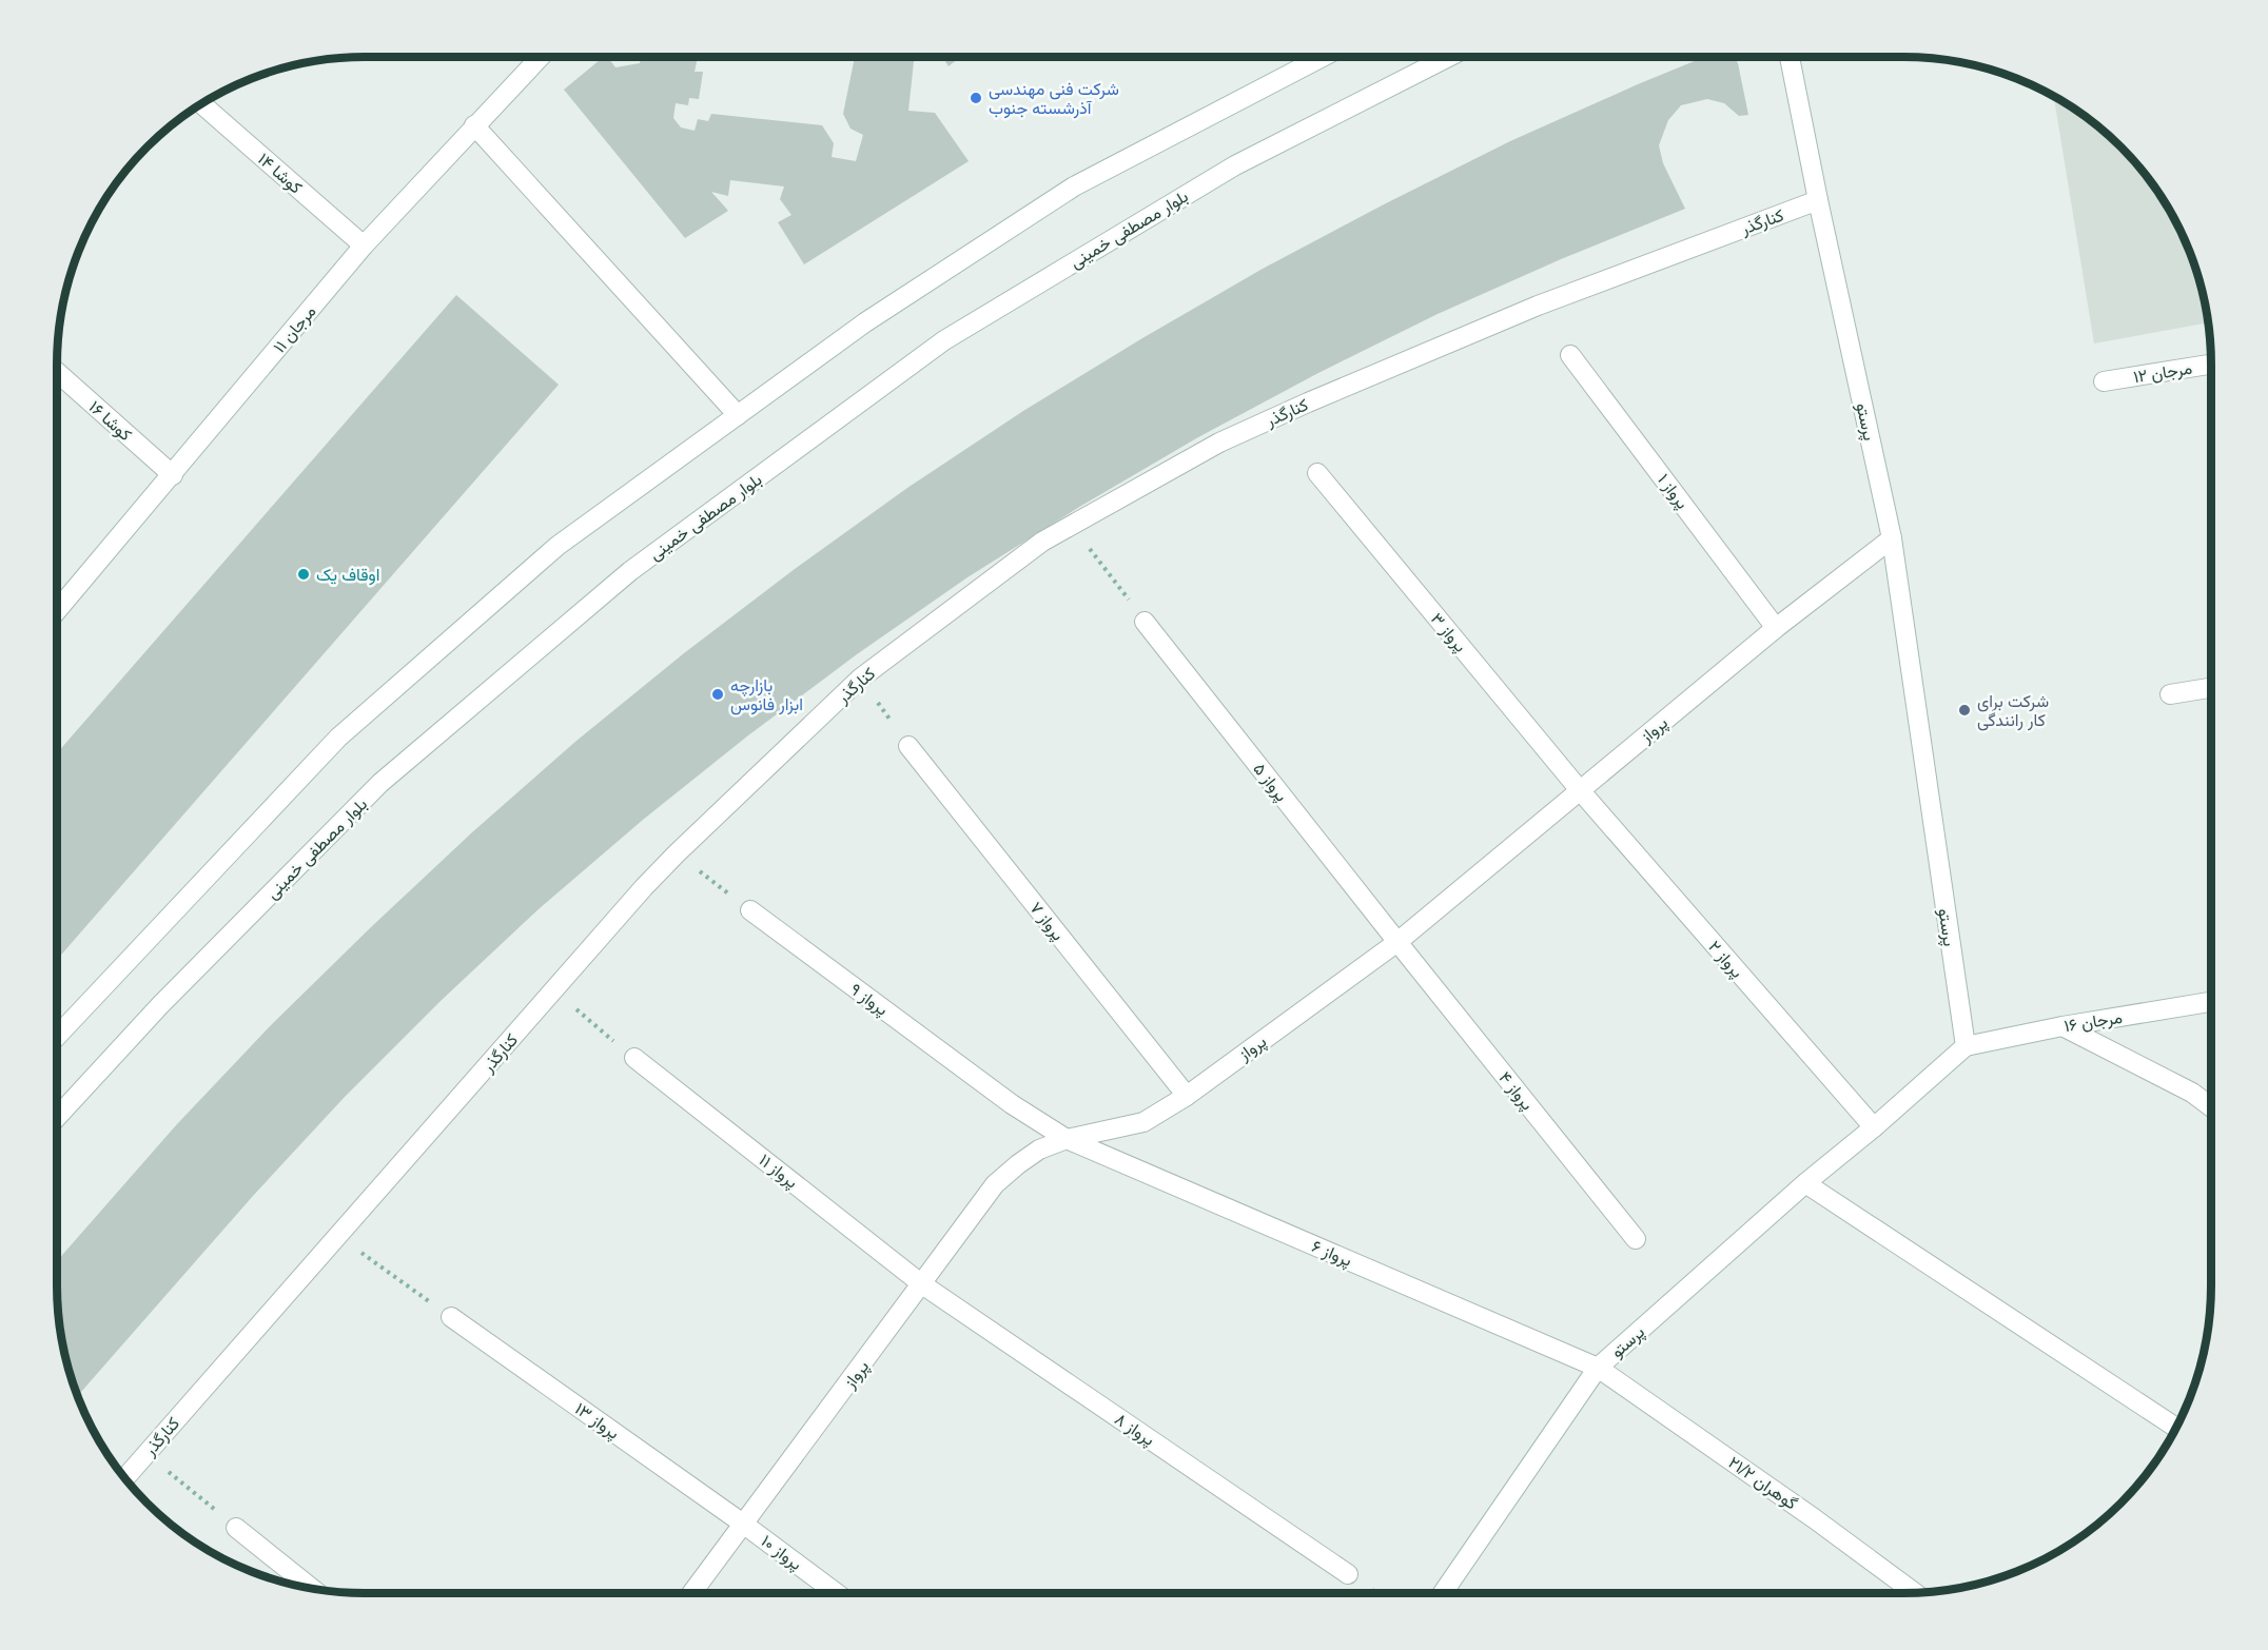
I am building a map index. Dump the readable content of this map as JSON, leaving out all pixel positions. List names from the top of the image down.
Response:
{
  "streets": {
    "street": [
      "کوشا ۱۴",
      "کنارگذر",
      "بلوار مصطفی خمینی",
      "مرجان ۱۱",
      "مرجان ۱۲",
      "کوشا ۱۶",
      "پرستو",
      "پرواز ۱",
      "پرواز ۳",
      "پرواز",
      "پرواز ۵",
      "پرواز ۷",
      "پرواز ۲",
      "پرواز ۹",
      "مرجان ۱۶",
      "پرواز ۴",
      "پرواز ۱۱",
      "پرواز ۶",
      "پرواز ۱۳",
      "پرواز ۸",
      "گوهران ۲۱/۲",
      "پرواز ۱۰"
    ]
  },
  "crossings": [
    ["کوشا ۱۴", "مرجان ۱۱"],
    ["کنارگذر", "پرستو"],
    ["مرجان ۱۱", "کوشا ۱۶"],
    ["پرستو", "پرواز"],
    ["پرستو", "پرواز ۲"],
    ["پرستو", "مرجان ۱۶"],
    ["پرستو", "پرواز ۶"],
    ["پرستو", "گوهران ۲۱/۲"],
    ["پرواز ۱", "پرواز"],
    ["پرواز ۳", "پرواز"],
    ["پرواز ۳", "پرواز ۲"],
    ["پرواز", "پرواز ۵"],
    ["پرواز", "پرواز ۷"],
    ["پرواز", "پرواز ۲"],
    ["پرواز", "پرواز ۹"],
    ["پرواز", "پرواز ۴"],
    ["پرواز", "پرواز ۱۱"],
    ["پرواز", "پرواز ۶"],
    ["پرواز", "پرواز ۱۳"],
    ["پرواز", "پرواز ۸"],
    ["پرواز", "پرواز ۱۰"],
    ["پرواز ۵", "پرواز ۴"],
    ["پرواز ۹", "پرواز ۶"],
    ["پرواز ۱۱", "پرواز ۸"],
    ["پرواز ۶", "گوهران ۲۱/۲"],
    ["پرواز ۱۳", "پرواز ۱۰"]
  ],
  "places": [
    "شرکت فنی مهندسی آذرشسته جنوب",
    "اوقاف یک",
    "بازارچه ابزار فانوس",
    "شركت براى كار رانندگى"
  ]
}
